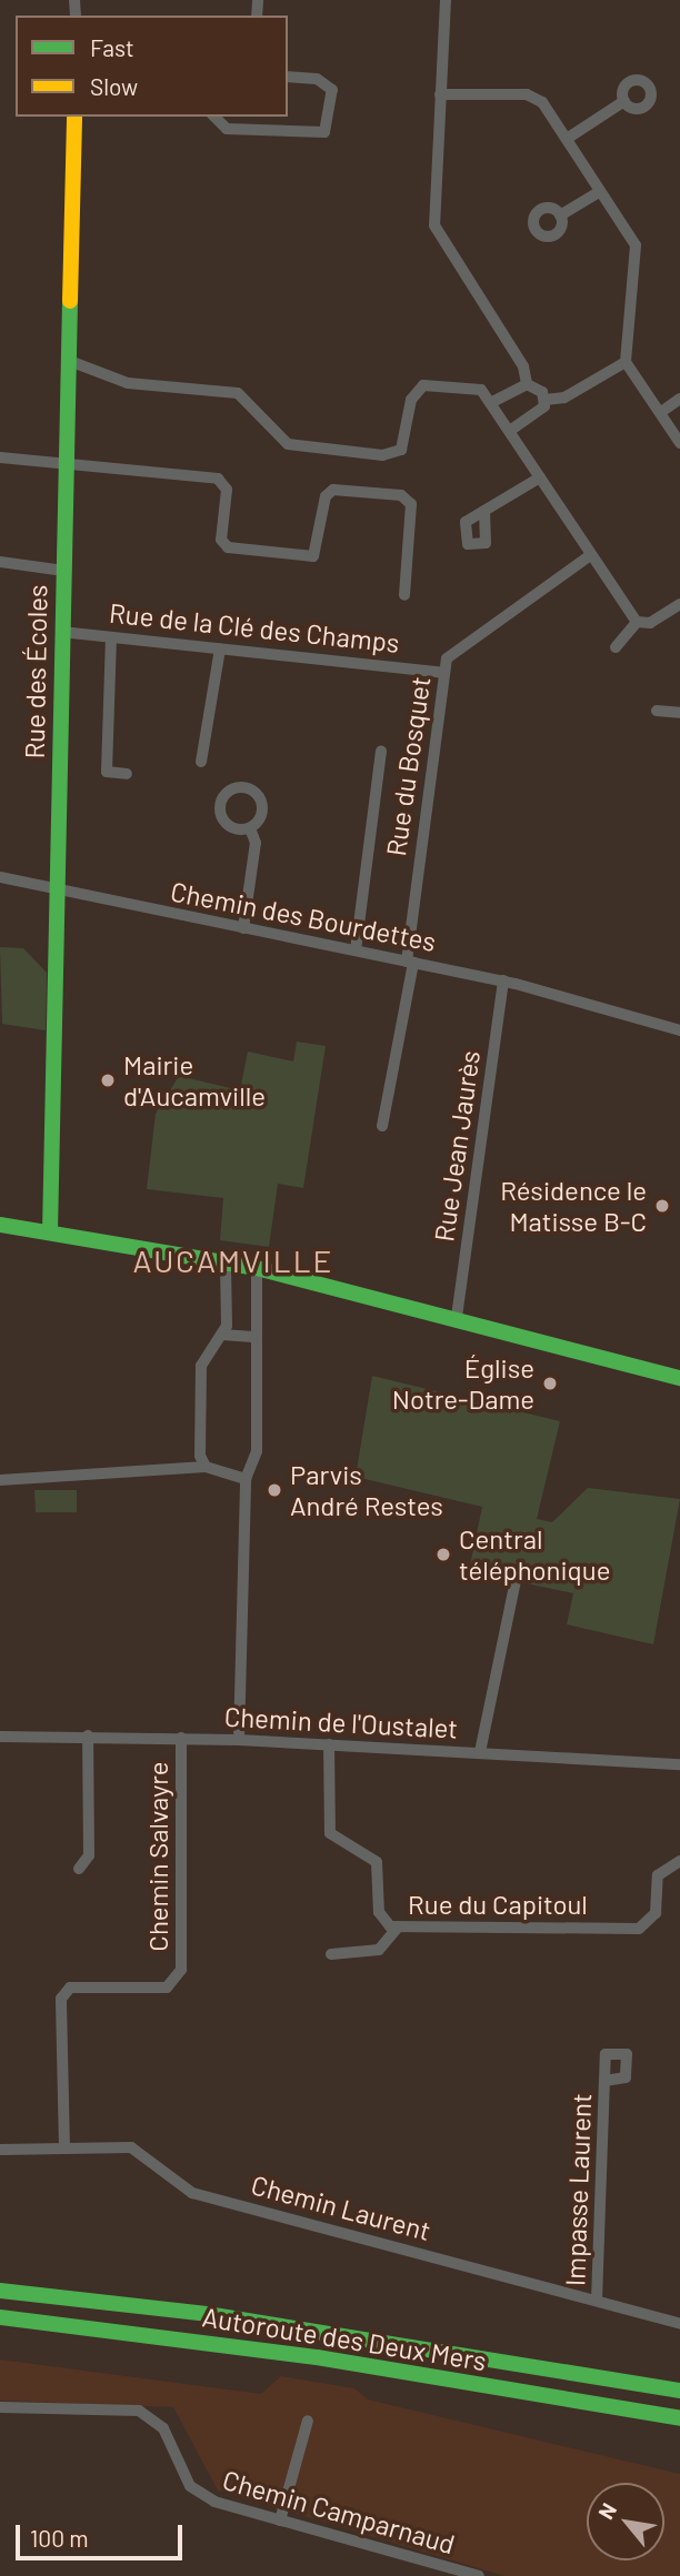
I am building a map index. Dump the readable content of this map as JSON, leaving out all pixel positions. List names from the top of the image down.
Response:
{
  "streets": {
    "main road": ["Rue des Écoles", "Autoroute des Deux Mers"],
    "street": [
      "Rue de la Clé des Champs",
      "Rue du Bosquet",
      "Chemin des Bourdettes",
      "Rue Jean Jaurès",
      "Chemin de l'Oustalet",
      "Chemin Salvayre",
      "Rue du Capitoul",
      "Impasse Laurent",
      "Chemin Laurent",
      "Chemin Camparnaud"
    ]
  },
  "crossings": [
    ["Rue de la Clé des Champs", "Rue des Écoles"],
    ["Rue de la Clé des Champs", "Rue du Bosquet"],
    ["Rue des Écoles", "Chemin des Bourdettes"],
    ["Rue du Bosquet", "Chemin des Bourdettes"],
    ["Chemin des Bourdettes", "Rue Jean Jaurès"],
    ["Chemin de l'Oustalet", "Chemin Salvayre"],
    ["Chemin de l'Oustalet", "Rue du Capitoul"],
    ["Chemin Salvayre", "Chemin Laurent"],
    ["Impasse Laurent", "Chemin Laurent"]
  ],
  "districts": ["AUCAMVILLE"],
  "places": [
    "Mairie d'Aucamville",
    "Résidence le Matisse B-C",
    "Église Notre-Dame",
    "Parvis André Restes",
    "Central téléphonique"
  ],
  "legend": ["Fast", "Slow"],
  "scale_bar": "100 m",
  "north": "top left"
}
